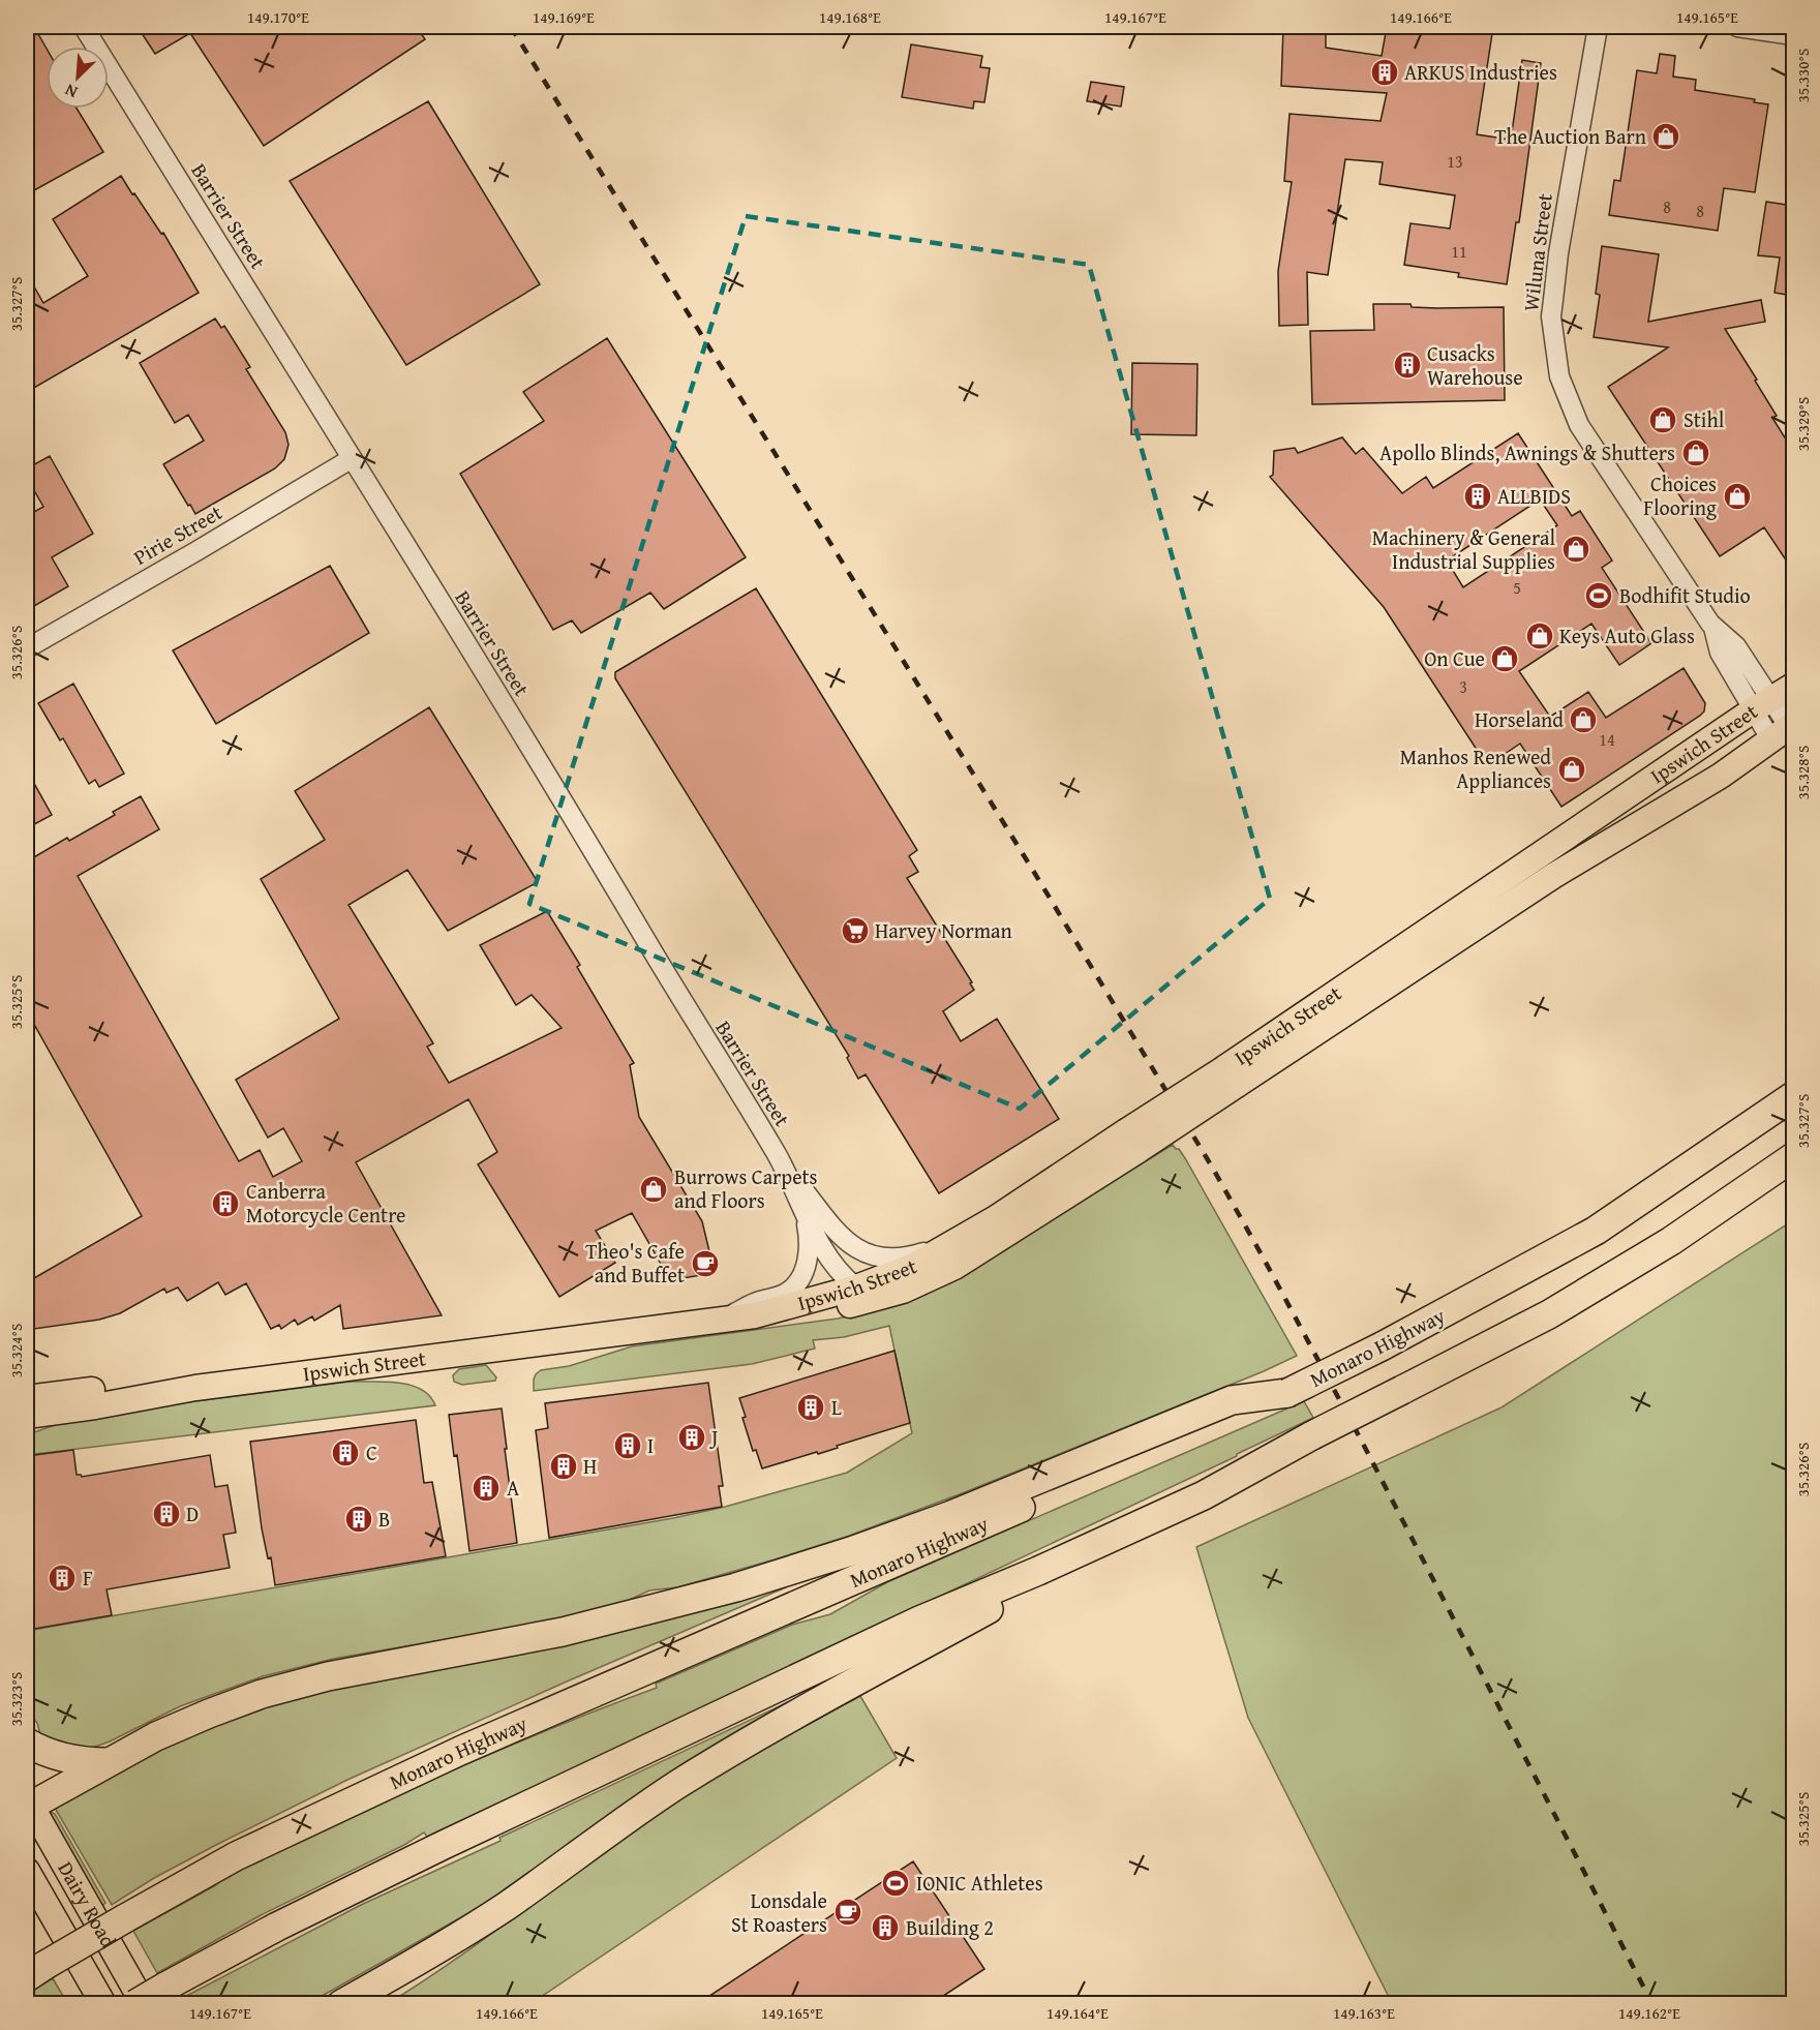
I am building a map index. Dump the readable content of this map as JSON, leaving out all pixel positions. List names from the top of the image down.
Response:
{
  "streets": {
    "highway": ["Monaro Highway"],
    "main road": ["Ipswich Street", "Dairy Road"],
    "street": ["Barrier Street", "Wiluna Street", "Pirie Street"]
  },
  "crossings": [
    ["Barrier Street", "Pirie Street"],
    ["Barrier Street", "Ipswich Street"],
    ["Wiluna Street", "Ipswich Street"]
  ],
  "places": {
    "building": [
      "ARKUS Industries",
      "Cusacks Warehouse",
      "ALLBIDS",
      "Canberra Motorcycle Centre",
      "L",
      "J",
      "I",
      "C",
      "H",
      "A",
      "D",
      "B",
      "F",
      "Building 2"
    ],
    "shop": [
      "The Auction Barn",
      "Stihl",
      "Apollo Blinds, Awnings & Shutters",
      "Choices Flooring",
      "Machinery & General Industrial Supplies",
      "Keys Auto Glass",
      "On Cue",
      "Horseland",
      "Manhos Renewed Appliances",
      "Burrows Carpets and Floors"
    ],
    "sports": ["Bodhifit Studio", "IONIC Athletes"],
    "supermarket": ["Harvey Norman"],
    "cafe": ["Theo's Cafe and Buffet", "Lonsdale St Roasters"]
  },
  "house_numbers": [
    "13",
    "8",
    "8",
    "11",
    "5",
    "3",
    "14"
  ],
  "north": "bottom left",
  "coordinates": [
    "149.170°E",
    "149.169°E",
    "149.168°E",
    "149.167°E",
    "149.166°E",
    "149.165°E",
    "35.330°S",
    "35.327°S",
    "35.329°S",
    "35.326°S",
    "35.328°S",
    "35.325°S",
    "35.324°S",
    "35.323°S",
    "149.164°E",
    "149.163°E",
    "149.162°E"
  ]
}
